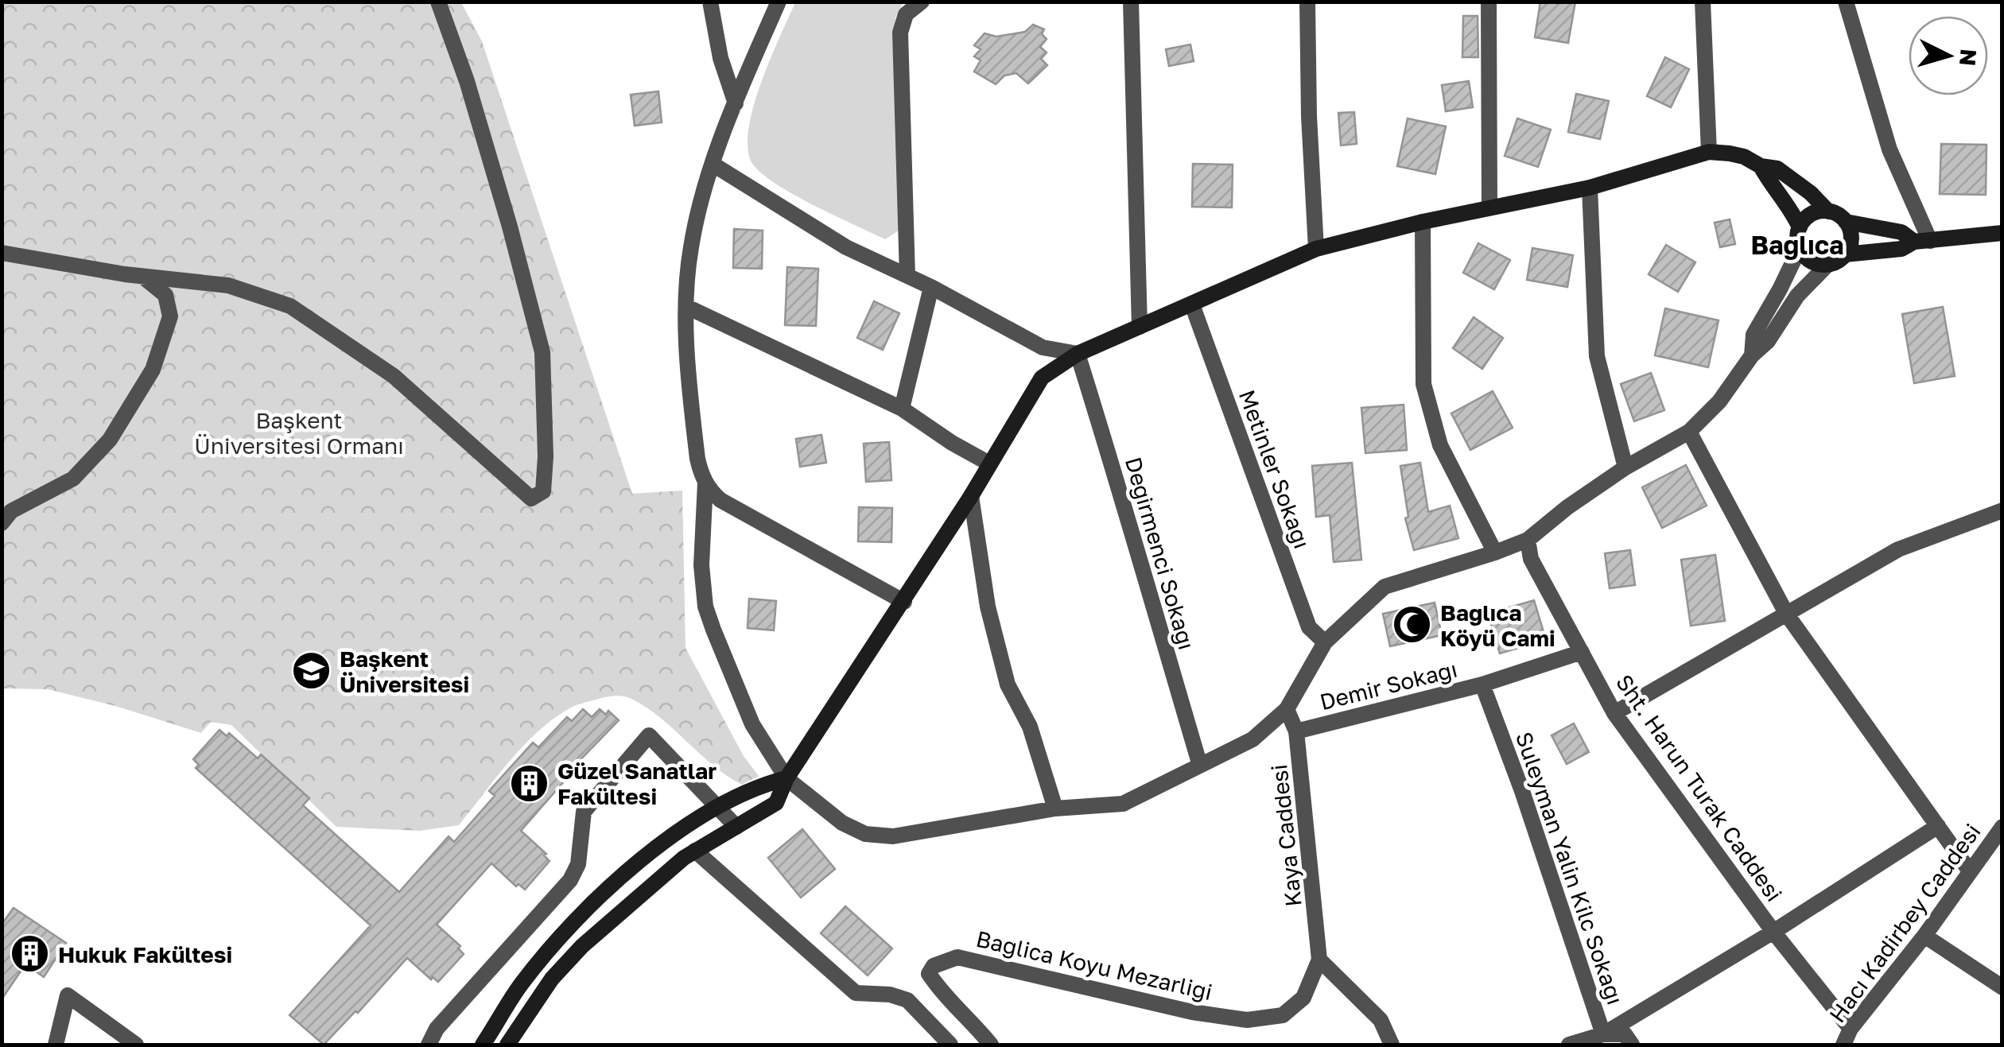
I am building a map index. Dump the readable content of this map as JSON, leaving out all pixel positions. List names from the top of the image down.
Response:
{
  "streets": {
    "street": [
      "Metinler Sokağı",
      "Degirmenci Sokağı",
      "Demir Sokağı",
      "Sht. Harun Turak Caddesi",
      "Kaya Caddesi",
      "Suleyman Yalin Kilc Sokağı",
      "Hacı Kadirbey Caddesi",
      "Baglica Koyu Mezarligi"
    ]
  },
  "crossings": [
    ["Demir Sokağı", "Sht. Harun Turak Caddesi"],
    ["Demir Sokağı", "Kaya Caddesi"],
    ["Demir Sokağı", "Suleyman Yalin Kilc Sokağı"],
    ["Sht. Harun Turak Caddesi", "Hacı Kadirbey Caddesi"],
    ["Kaya Caddesi", "Baglica Koyu Mezarligi"]
  ],
  "districts": ["Bağlıca"],
  "parks": ["Başkent Üniversitesi Ormanı"],
  "places": {
    "mosque": ["Bağlıca Köyü Cami"],
    "school or university": ["Başkent Üniversitesi"],
    "building": ["Güzel Sanatlar Fakültesi", "Hukuk Fakültesi"]
  },
  "north": "right"
}
